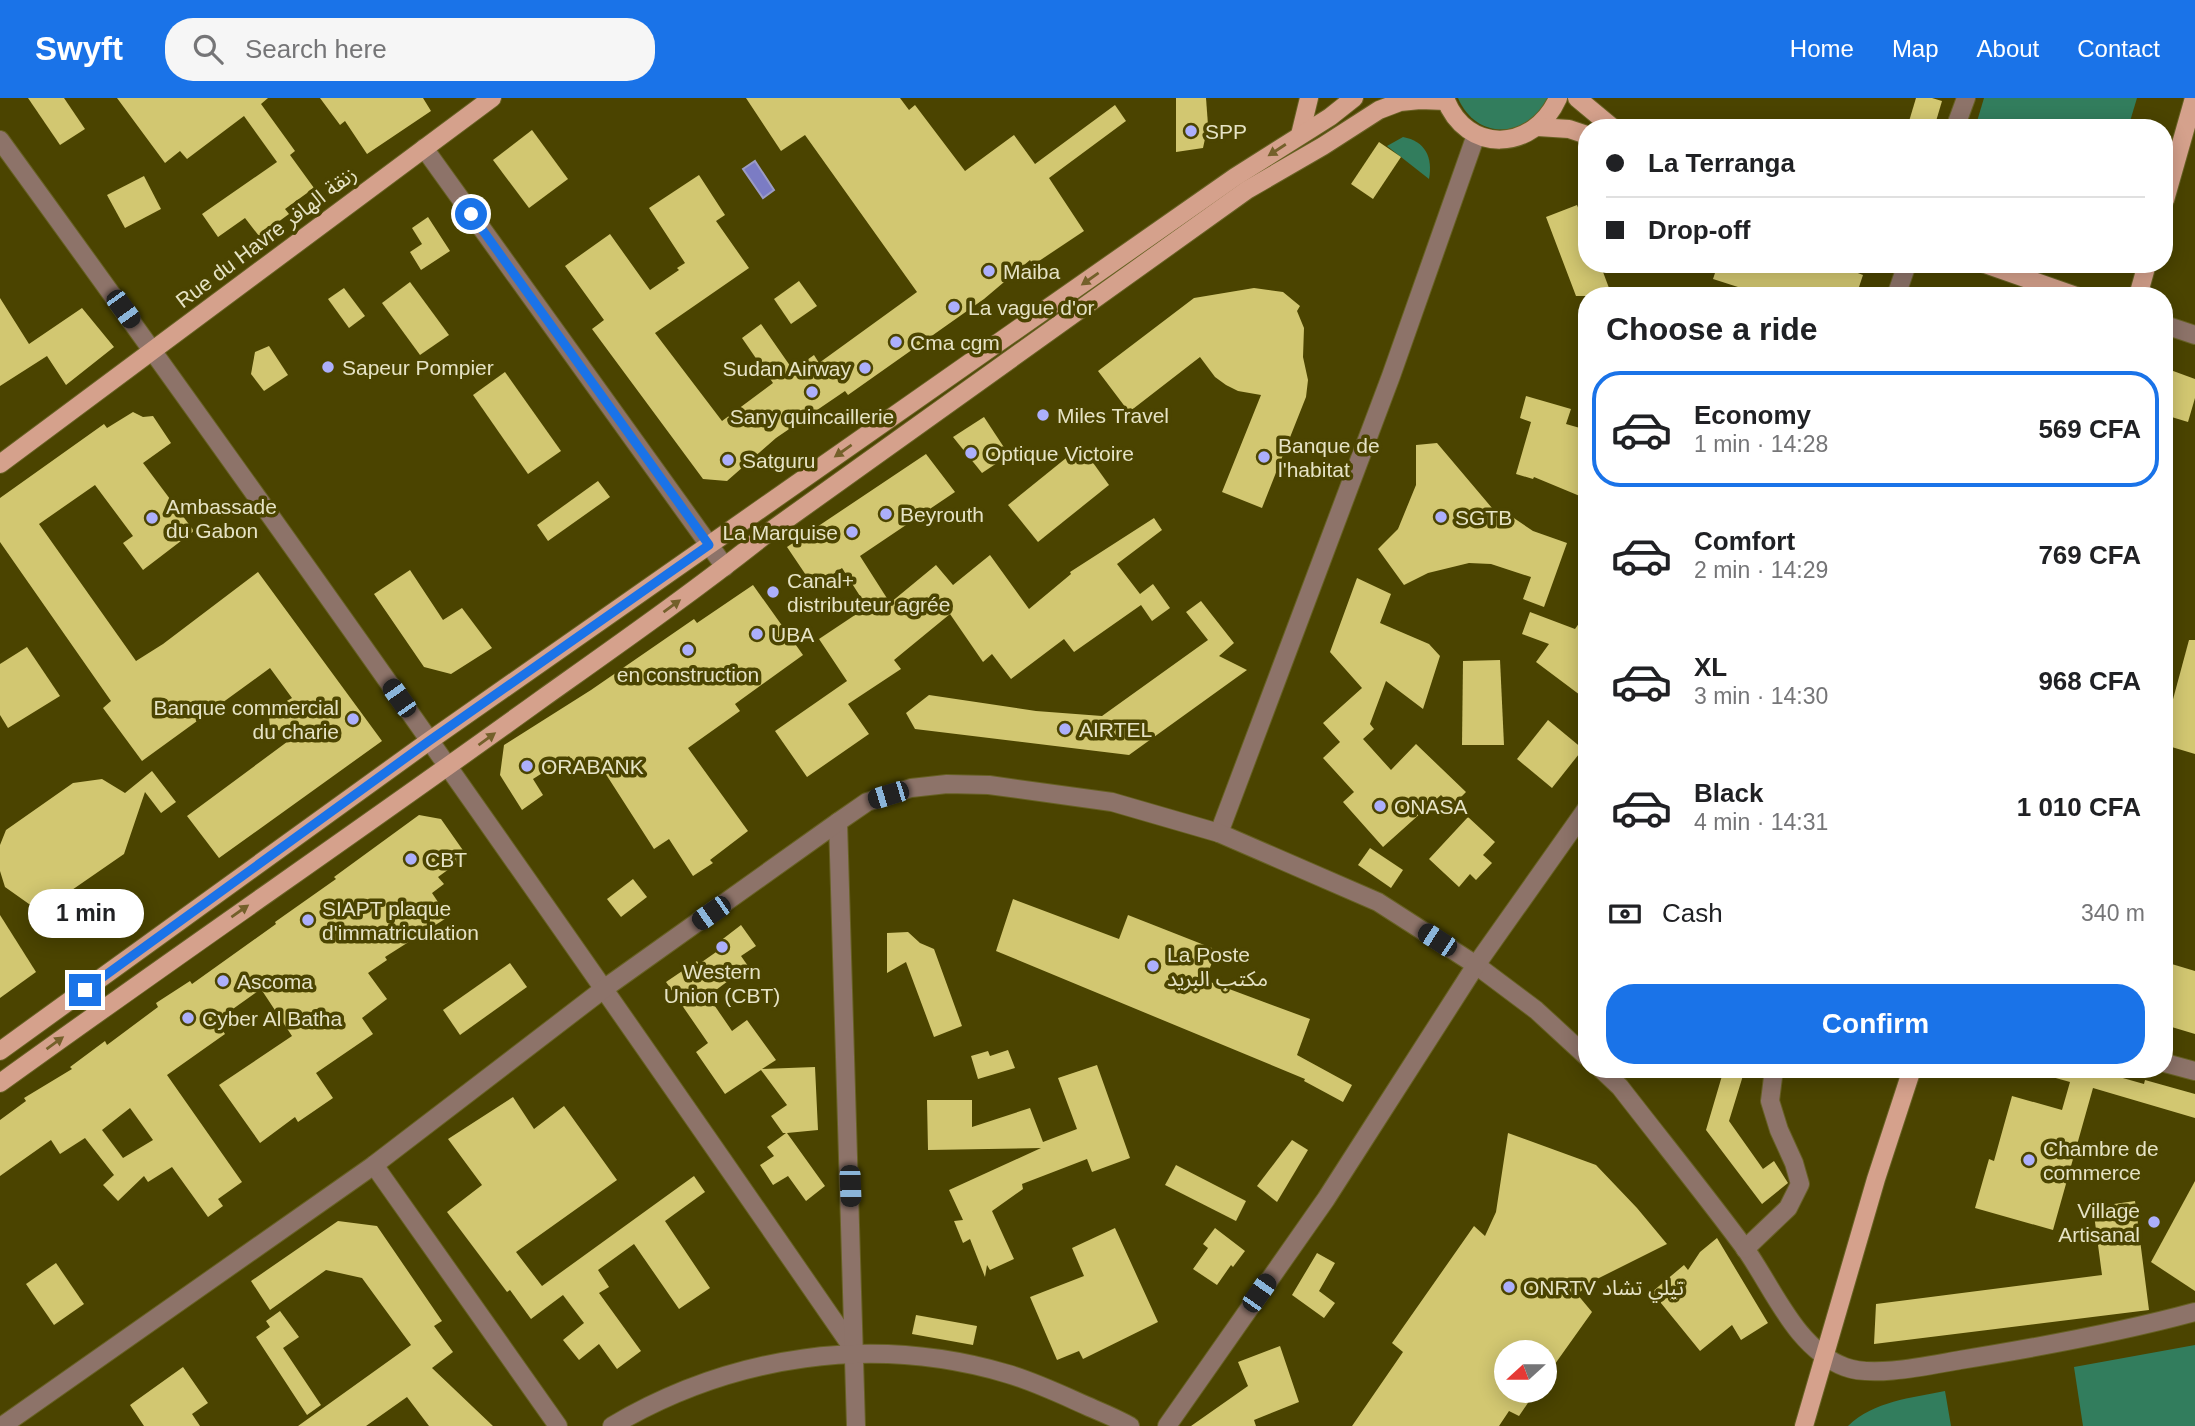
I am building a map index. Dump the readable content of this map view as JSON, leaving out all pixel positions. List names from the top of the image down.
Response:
{
  "streets": {
    "main road": ["Rue du Havre زنقة الهافر"]
  },
  "places": [
    "SPP",
    "Maiba",
    "La vague d'or",
    "Cma cgm",
    "Sapeur Pompier",
    "Sudan Airway",
    "Sany quincaillerie",
    "Miles Travel",
    "Optique Victoire",
    "Banque de l'habitat",
    "Satguru",
    "Beyrouth",
    "SGTB",
    "Ambassade du Gabon",
    "La Marquise",
    "Canal+ distributeur agrée",
    "UBA",
    "en construction",
    "Banque commercial du charie",
    "AIRTEL",
    "ORABANK",
    "ONASA",
    "CBT",
    "SIAPT plaque d'immatriculation",
    "Western Union (CBT)",
    "La Poste مكتب البريد",
    "Ascoma",
    "Cyber Al Batha",
    "Chambre de commerce",
    "Village Artisanal",
    "ONRTV تيلي تشاد"
  ],
  "north": "left",
  "page": {
    "header": "Swyft",
    "search": "Search here",
    "nav": [
      "Home",
      "Map",
      "About",
      "Contact"
    ],
    "banner": ["La Terranga", "Drop-off"],
    "heading": "Choose a ride",
    "list": [
      {
        "name": "Economy",
        "note": "1 min · 14:28",
        "value": "569 CFA"
      },
      {
        "name": "Comfort",
        "note": "2 min · 14:29",
        "value": "769 CFA"
      },
      {
        "name": "XL",
        "note": "3 min · 14:30",
        "value": "968 CFA"
      },
      {
        "name": "Black",
        "note": "4 min · 14:31",
        "value": "1 010 CFA"
      }
    ],
    "pay": ["Cash", "340 m"],
    "bubble": "1 min",
    "buttons": "Confirm"
  }
}
